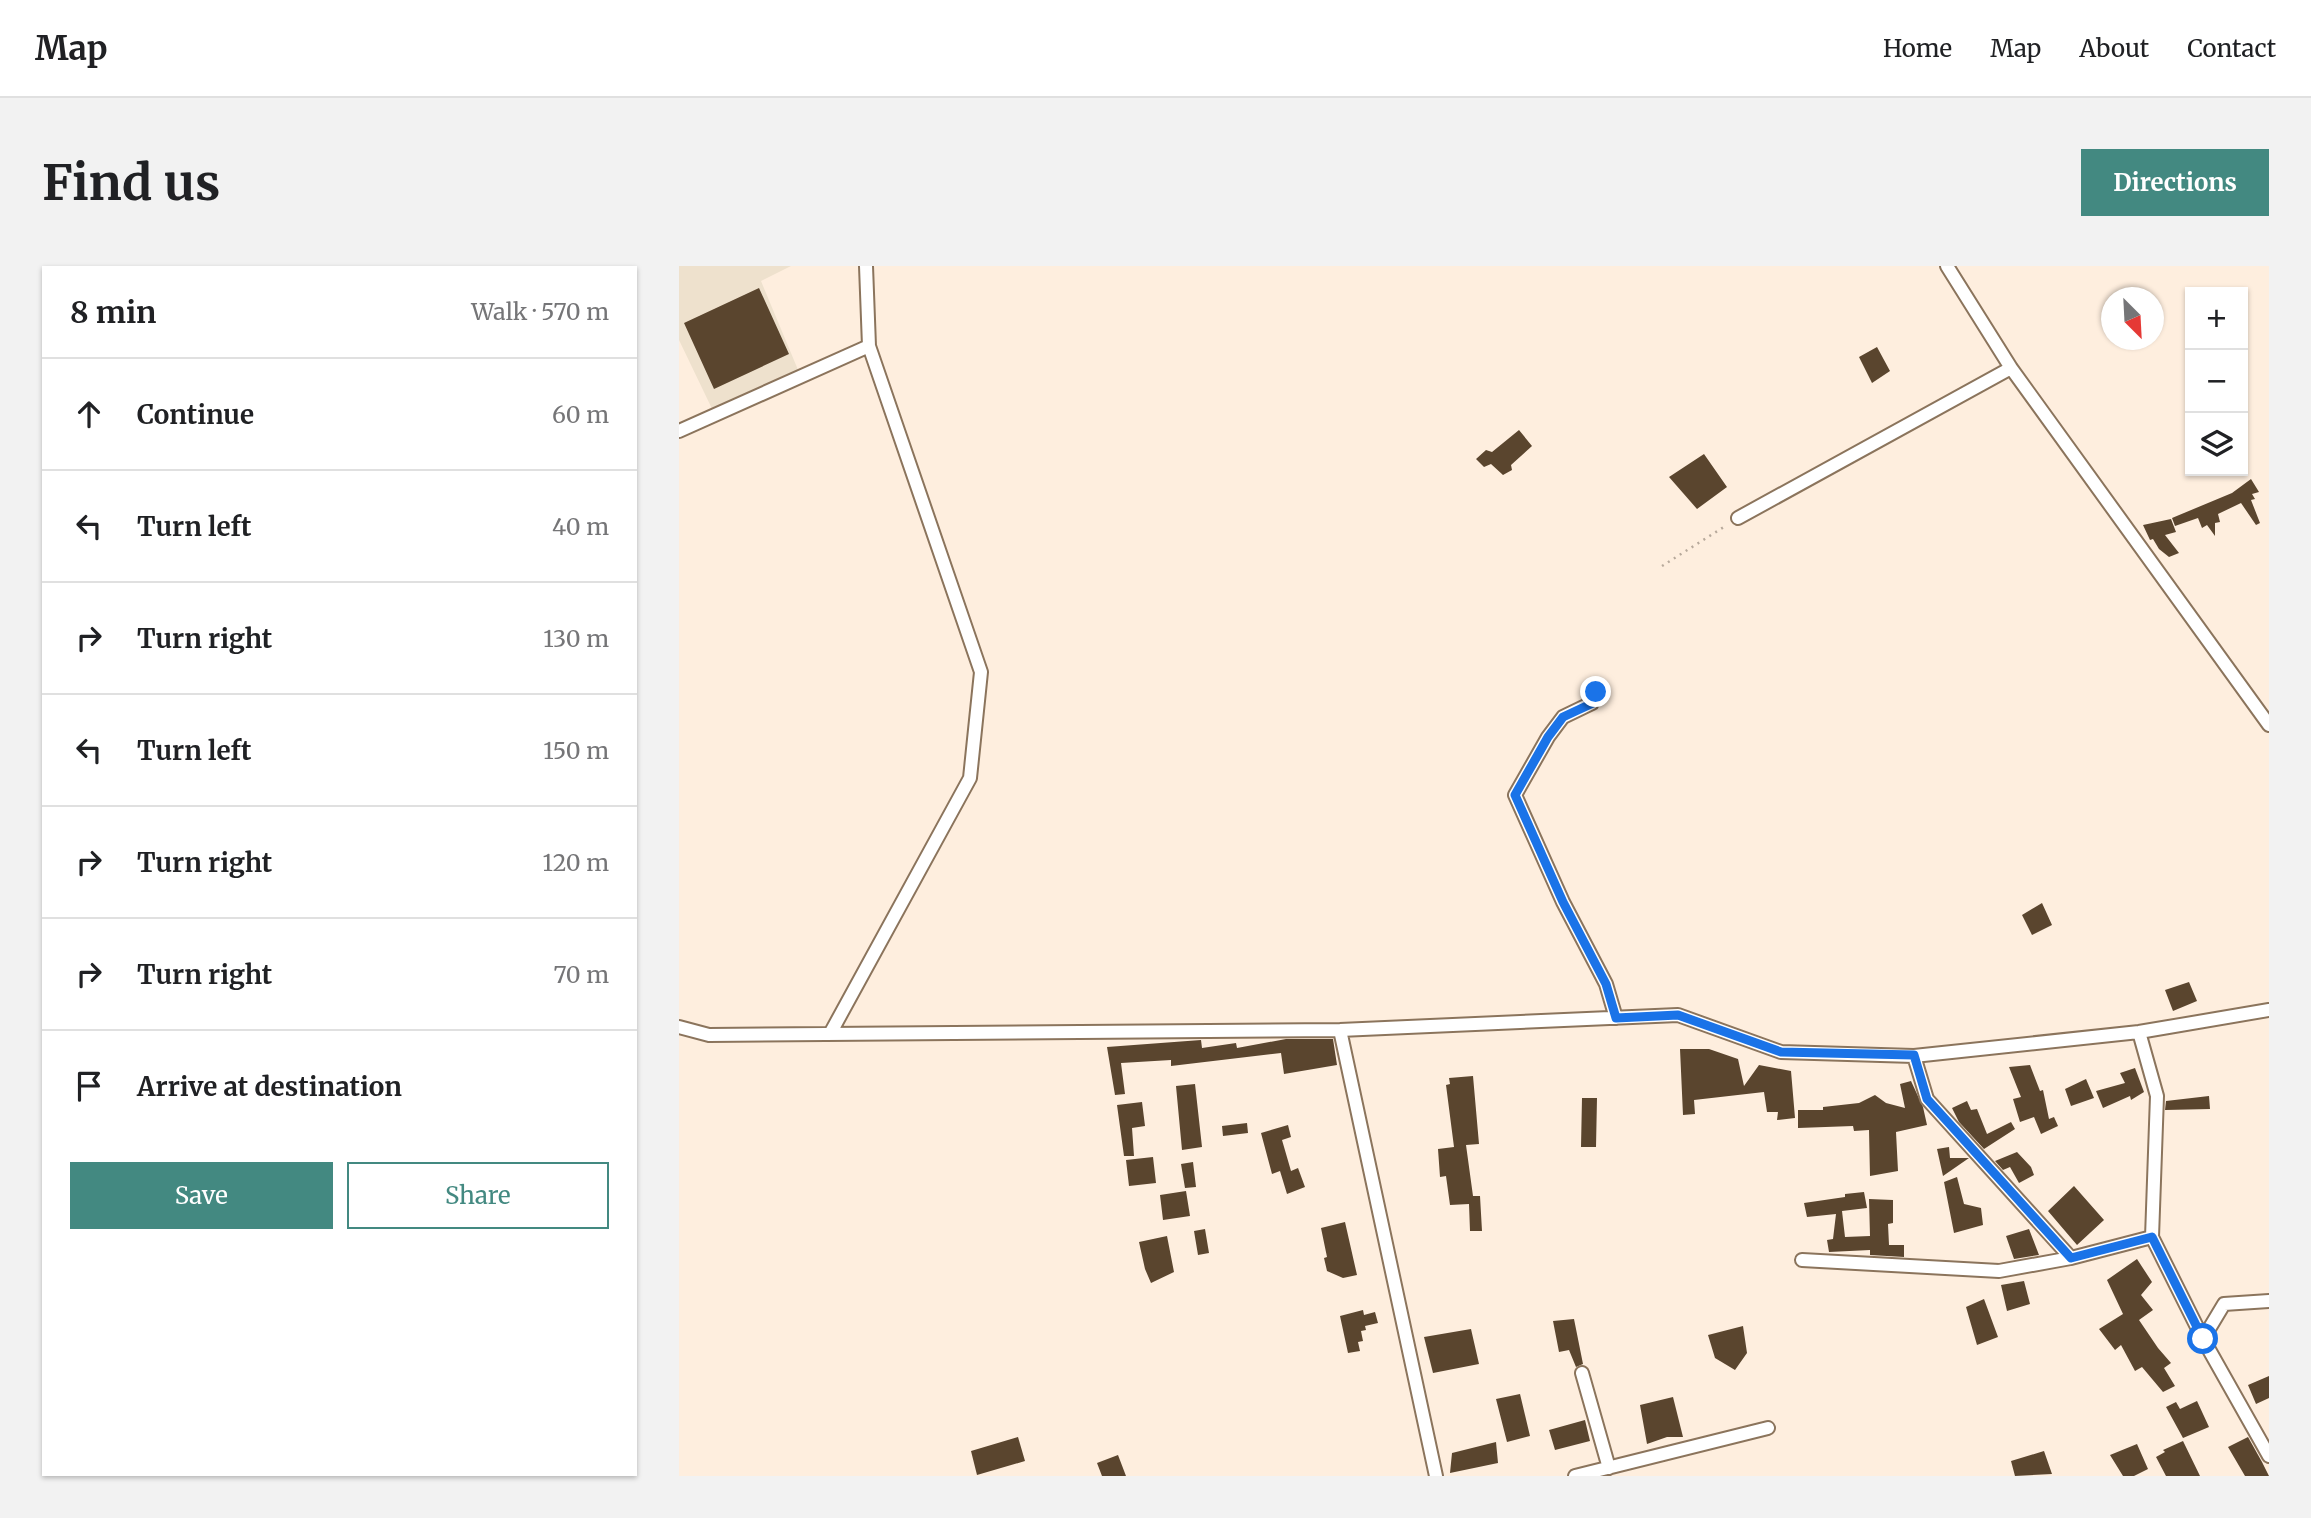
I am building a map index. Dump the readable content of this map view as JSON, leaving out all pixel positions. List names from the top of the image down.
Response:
{
  "north": "bottom right",
  "page": {
    "header": "Map",
    "nav": [
      "Home",
      "Map",
      "About",
      "Contact"
    ],
    "buttons": [
      "Directions",
      ["Save", "Share"]
    ],
    "title": "Find us",
    "heading": ["8 min", "Walk · 570 m"],
    "map_buttons": ["+", "−"],
    "list": [
      ["Continue", "60 m"],
      ["Turn left", "40 m"],
      ["Turn right", "130 m"],
      ["Turn left", "150 m"],
      ["Turn right", "120 m"],
      ["Turn right", "70 m"],
      "Arrive at destination"
    ]
  }
}
